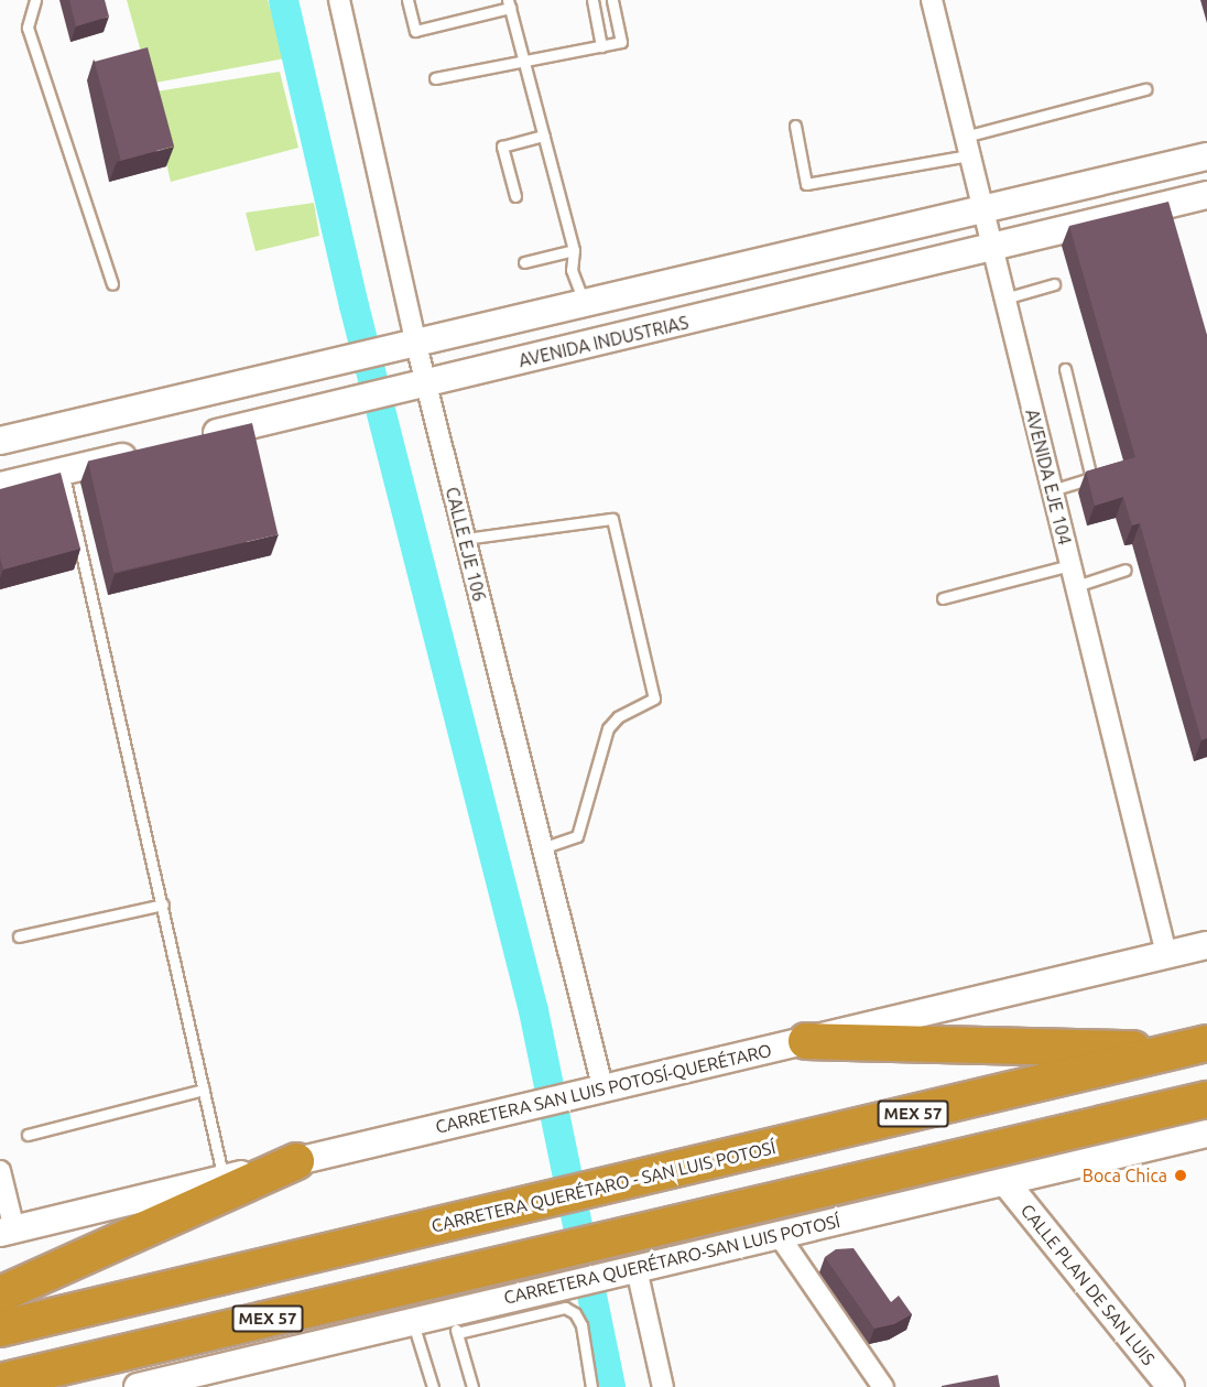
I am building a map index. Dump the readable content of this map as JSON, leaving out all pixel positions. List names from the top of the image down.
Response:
{
  "streets": {
    "highway": ["MEX 57", "CARRETERA QUERÉTARO - SAN LUIS POTOSÍ"],
    "main road": [
      "AVENIDA INDUSTRIAS",
      "CARRETERA SAN LUIS POTOSÍ-QUERÉTARO",
      "CARRETERA QUERÉTARO-SAN LUIS POTOSÍ",
      "CALLE PLAN DE SAN LUIS"
    ],
    "street": ["AVENIDA EJE 104", "CALLE EJE 106"]
  },
  "crossings": [
    ["AVENIDA INDUSTRIAS", "AVENIDA EJE 104"],
    ["AVENIDA INDUSTRIAS", "CALLE EJE 106"],
    ["AVENIDA EJE 104", "CARRETERA SAN LUIS POTOSÍ-QUERÉTARO"],
    ["CALLE EJE 106", "CARRETERA SAN LUIS POTOSÍ-QUERÉTARO"],
    ["CARRETERA QUERÉTARO-SAN LUIS POTOSÍ", "CALLE PLAN DE SAN LUIS"]
  ],
  "places": ["Boca Chica"]
}
